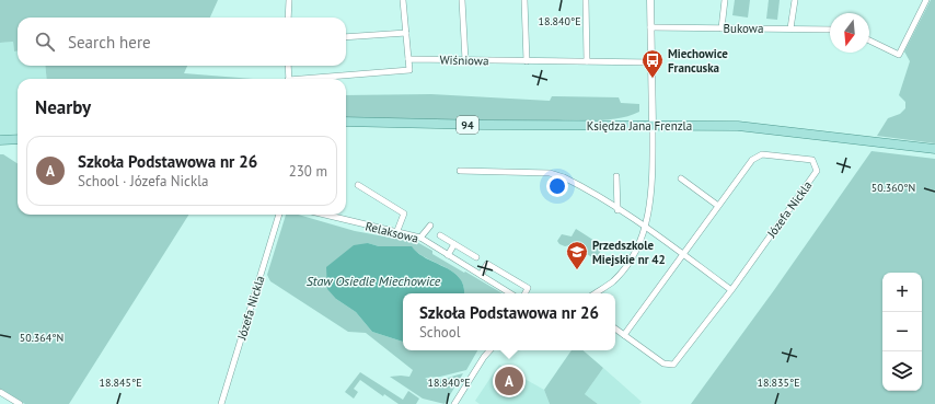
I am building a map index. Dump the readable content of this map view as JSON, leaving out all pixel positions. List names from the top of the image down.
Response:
{
  "streets": {
    "main road": ["94", "Księdza Jana Frenzla"],
    "street": [
      "Bukowa",
      "Wiśniowa",
      "Józefa Nickla",
      "Relaksowa"
    ]
  },
  "water": ["Staw Osiedle Miechowice"],
  "places": {
    "bus stop": ["Miechowice Francuska"],
    "school or university": ["Przedszkole Miejskie nr 42"]
  },
  "north": "bottom",
  "page": {
    "search": "Search here",
    "heading": "Nearby",
    "list": [
      {
        "mark": "A",
        "name": "Szkoła Podstawowa nr 26",
        "note": "School · Józefa Nickla",
        "value": "230 m"
      }
    ],
    "map_buttons": ["+", "−"],
    "popup": ["Szkoła Podstawowa nr 26", "School"],
    "pins": "A"
  },
  "coordinates": [
    "18.840°E",
    "50.360°N",
    "50.364°N",
    "18.845°E",
    "18.835°E"
  ]
}
